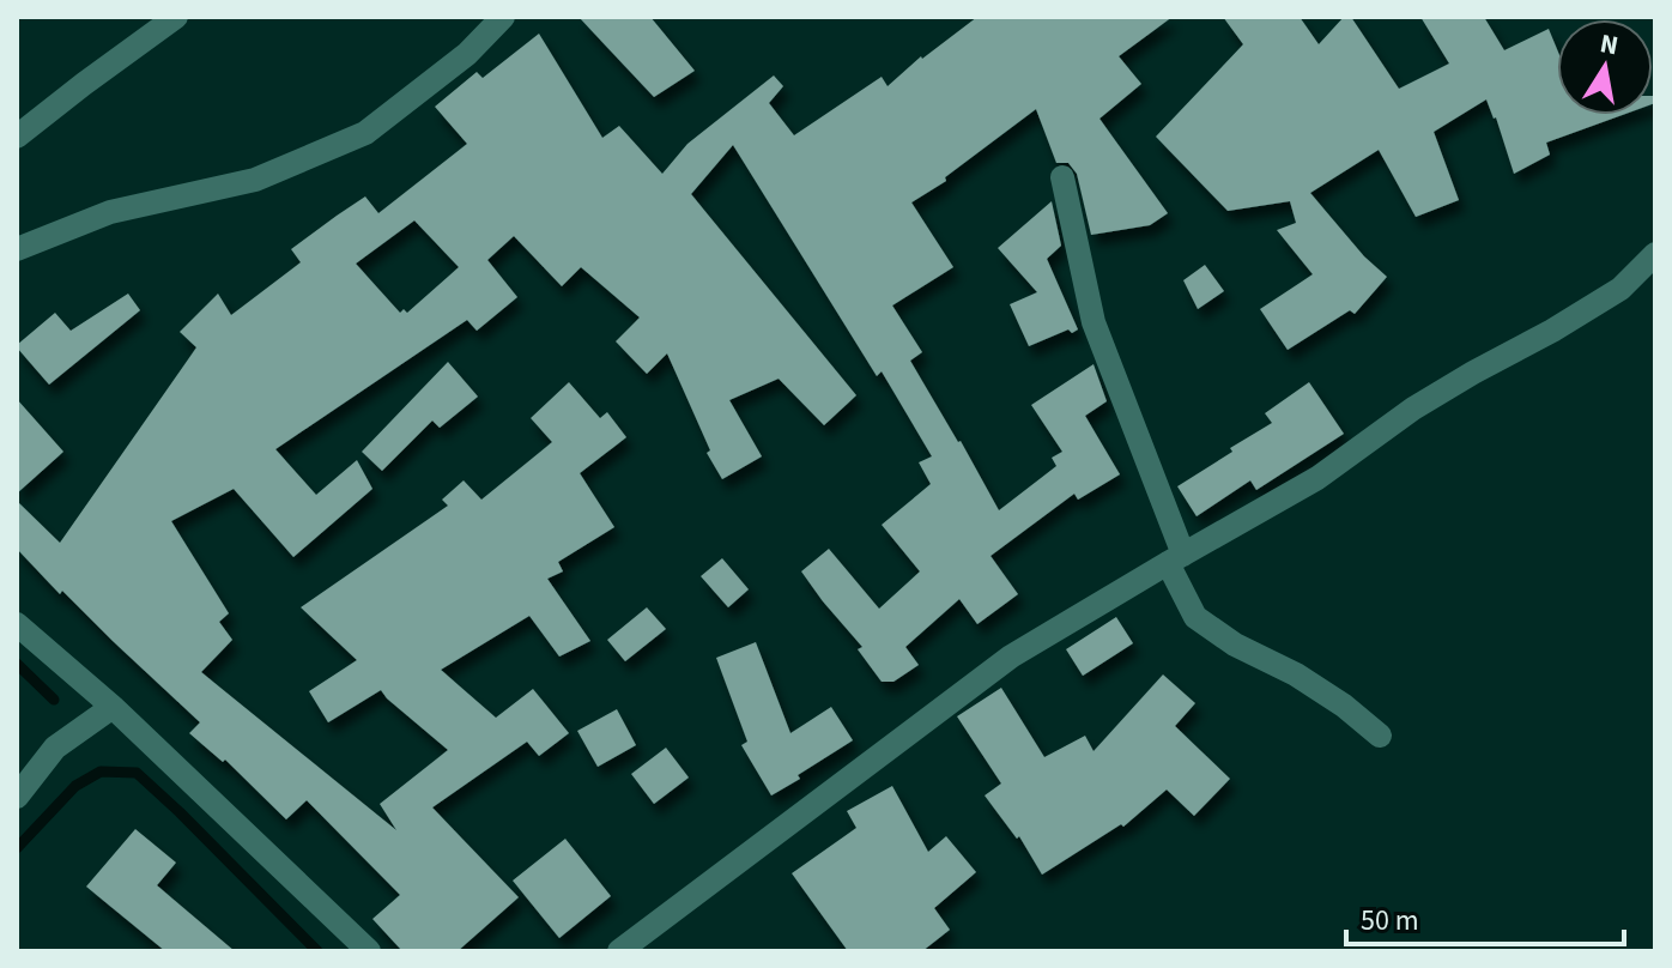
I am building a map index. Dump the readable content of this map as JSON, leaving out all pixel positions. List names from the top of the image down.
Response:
{
  "scale_bar": "50 m",
  "north": "top"
}
